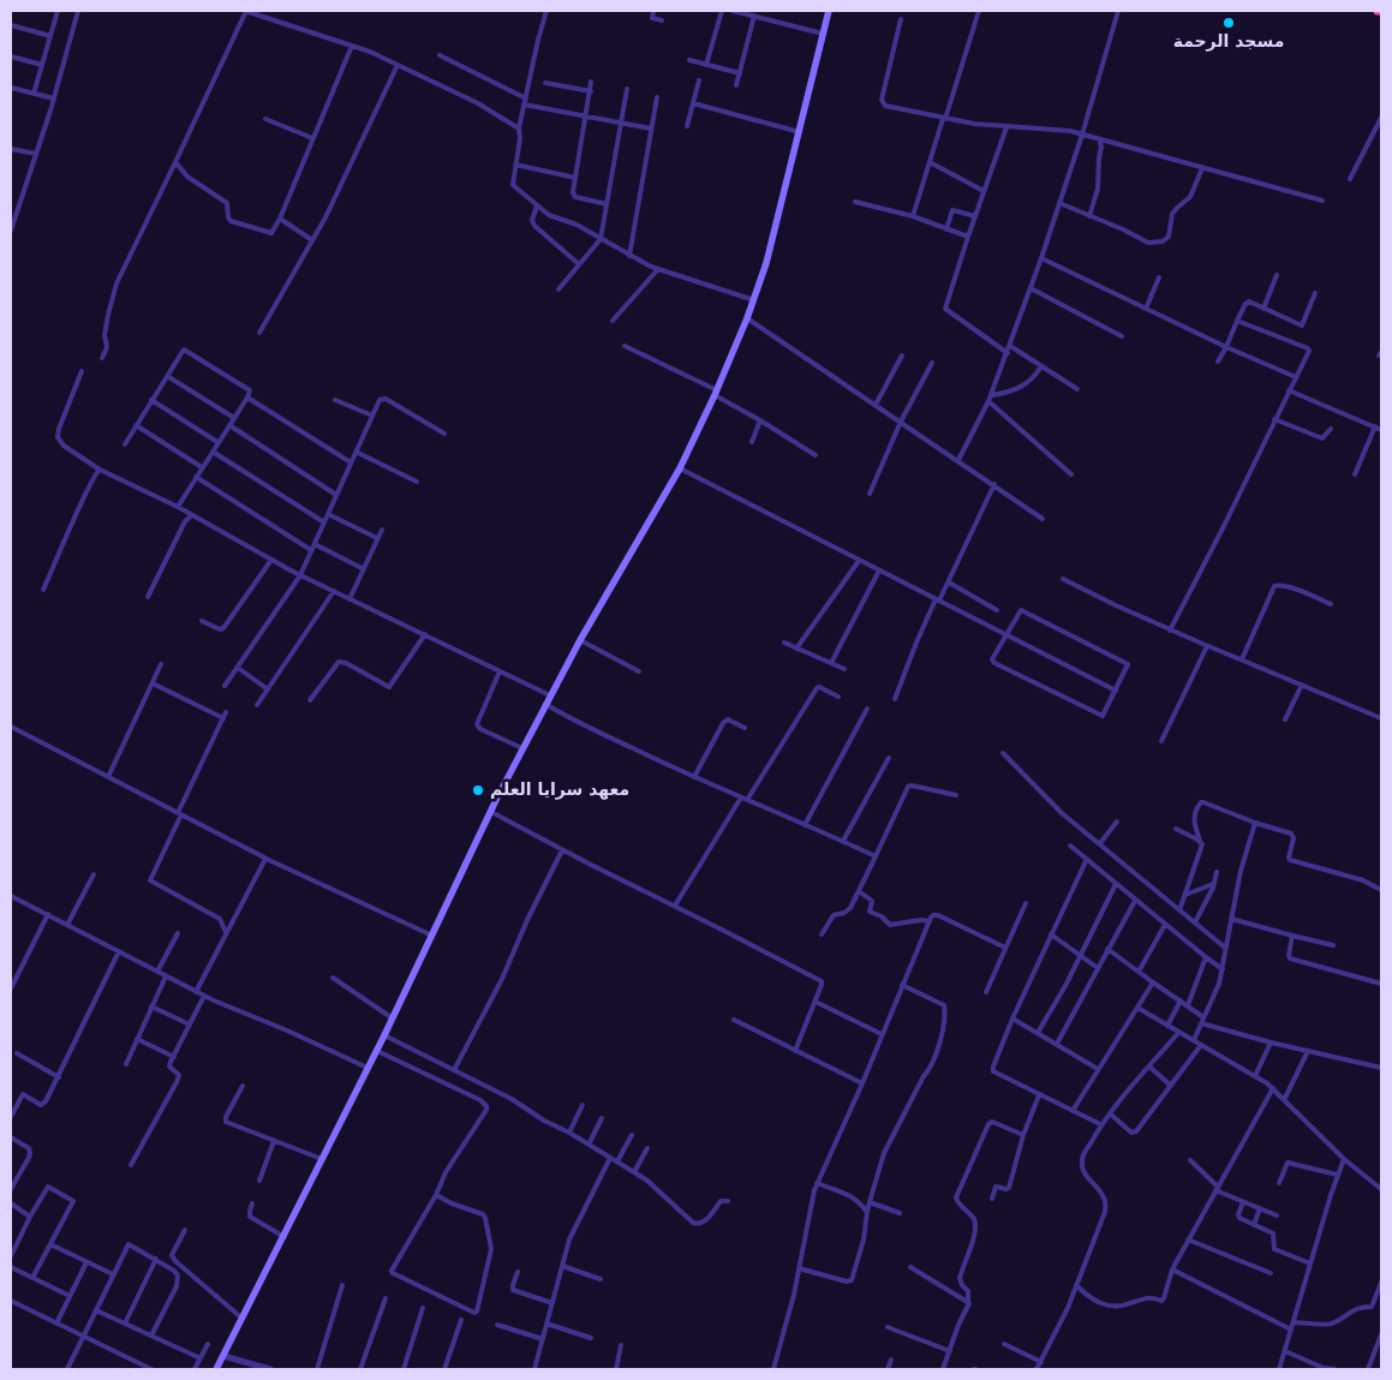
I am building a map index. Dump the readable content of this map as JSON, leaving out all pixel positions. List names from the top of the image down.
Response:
{
  "places": ["مسجد الرحمة", "معهد سرايا العلم"]
}
